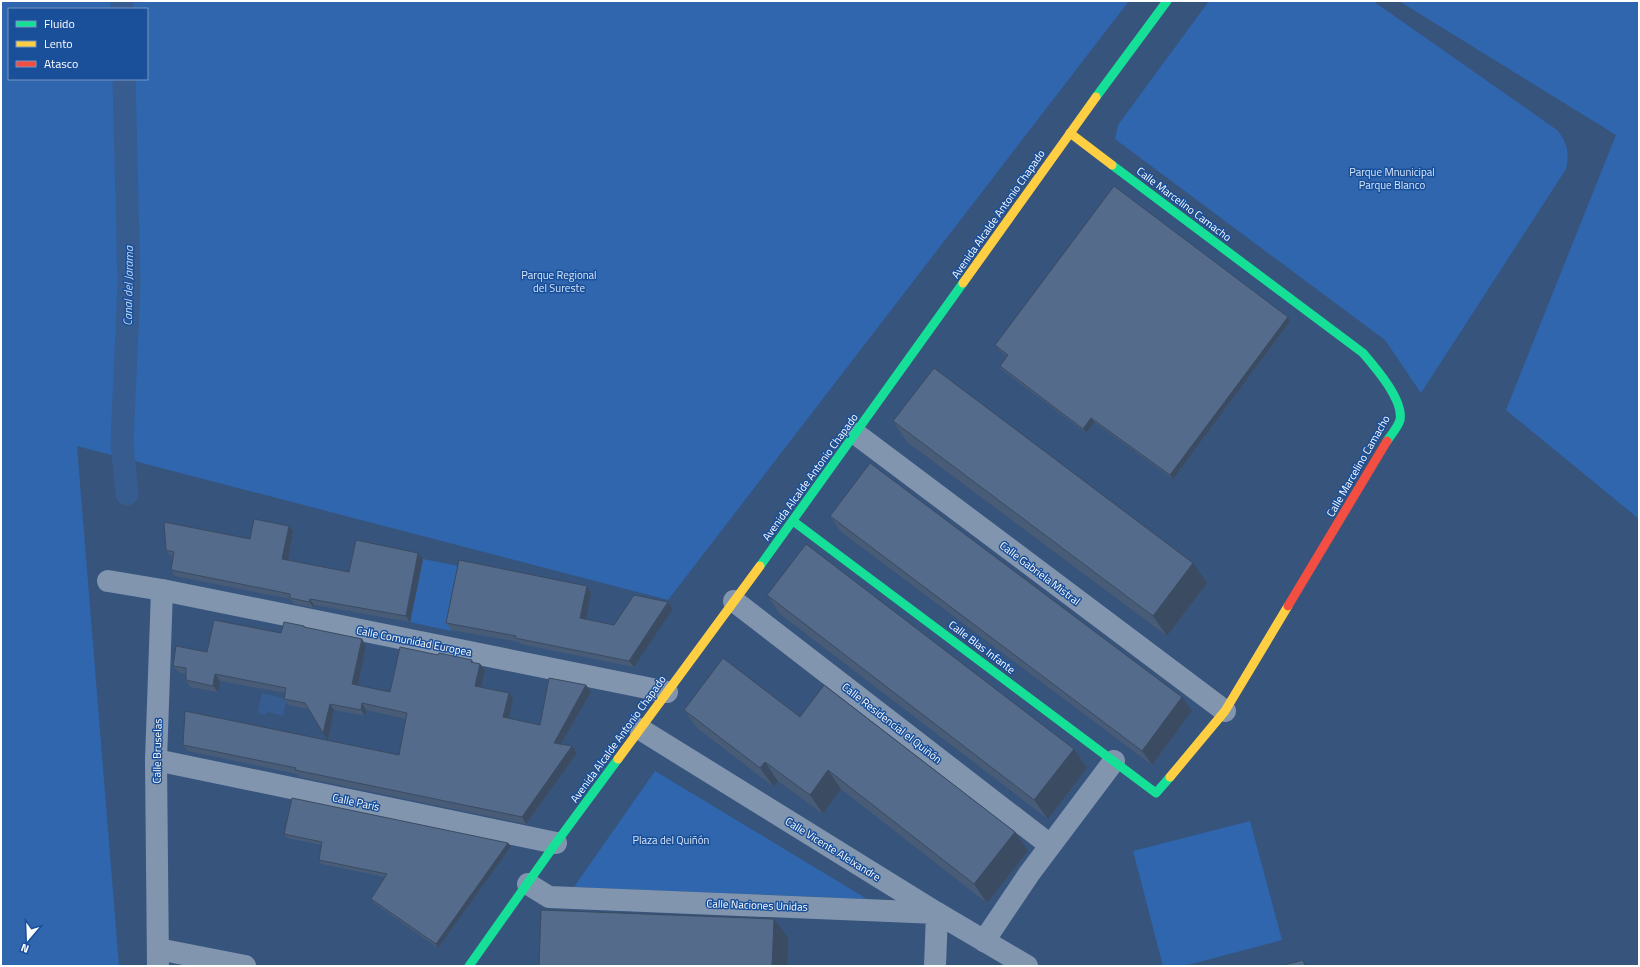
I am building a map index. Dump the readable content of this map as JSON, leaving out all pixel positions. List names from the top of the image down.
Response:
{
  "streets": {
    "street": [
      "Calle Marcelino Camacho",
      "Avenida Alcalde Antonio Chapado",
      "Calle Gabriela Mistral",
      "Calle Comunidad Europea",
      "Calle Blas Infante",
      "Calle Residencial el Quiñón",
      "Calle Bruselas",
      "Calle París",
      "Calle Vicente Aleixandre",
      "Calle Naciones Unidas"
    ]
  },
  "crossings": [
    ["Calle Marcelino Camacho", "Avenida Alcalde Antonio Chapado"],
    ["Calle Marcelino Camacho", "Calle Gabriela Mistral"],
    ["Calle Marcelino Camacho", "Calle Blas Infante"],
    ["Avenida Alcalde Antonio Chapado", "Calle Gabriela Mistral"],
    ["Avenida Alcalde Antonio Chapado", "Calle Comunidad Europea"],
    ["Avenida Alcalde Antonio Chapado", "Calle Blas Infante"],
    ["Avenida Alcalde Antonio Chapado", "Calle Residencial el Quiñón"],
    ["Avenida Alcalde Antonio Chapado", "Calle París"],
    ["Avenida Alcalde Antonio Chapado", "Calle Vicente Aleixandre"],
    ["Avenida Alcalde Antonio Chapado", "Calle Naciones Unidas"],
    ["Calle Comunidad Europea", "Calle Bruselas"],
    ["Calle Bruselas", "Calle París"],
    ["Calle Vicente Aleixandre", "Calle Naciones Unidas"]
  ],
  "water": ["Canal del Jarama"],
  "parks": ["Parque Mnunicipal Parque Blanco", "Parque Regional del Sureste", "Plaza del Quiñón"],
  "legend": ["Fluido", "Lento", "Atasco"],
  "north": "bottom"
}
